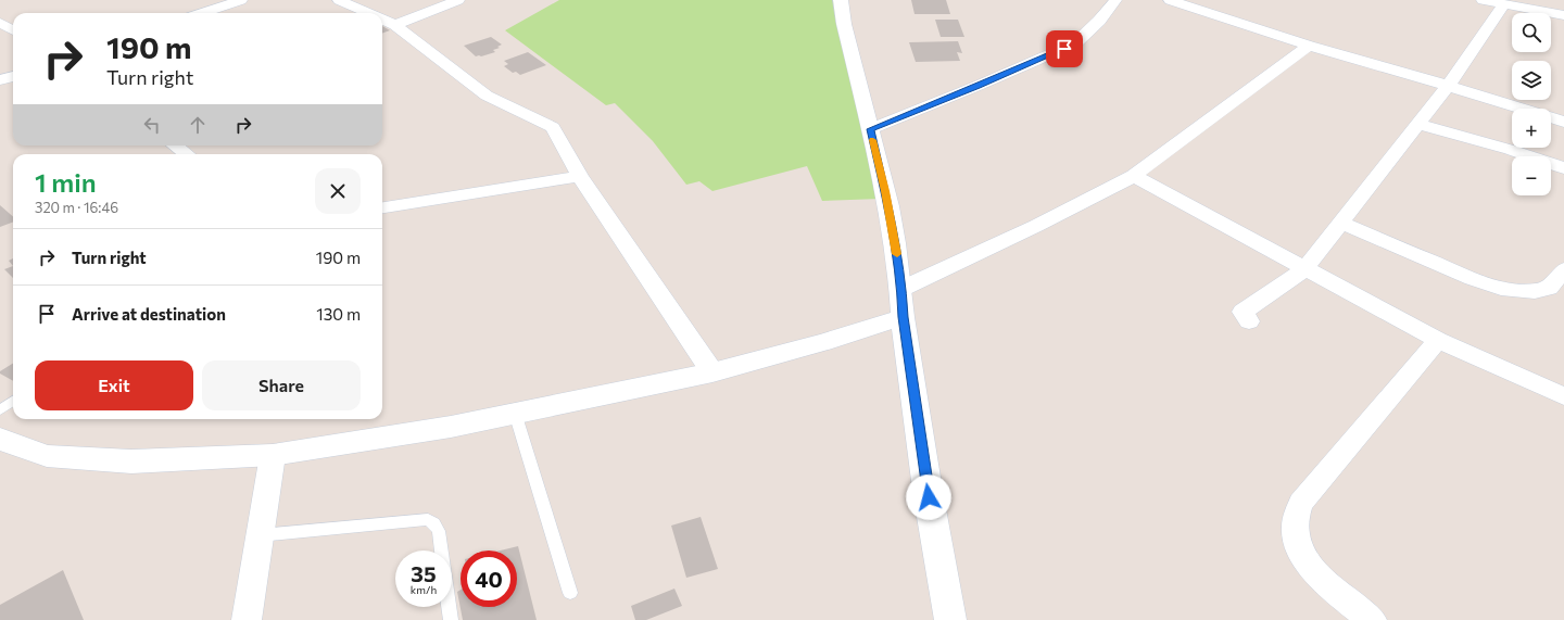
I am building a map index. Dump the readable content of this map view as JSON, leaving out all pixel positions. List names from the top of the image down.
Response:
{
  "page": {
    "map_buttons": ["+", "−"],
    "turn": ["190 m", "Turn right"],
    "heading": ["1 min", "320 m · 16:46"],
    "list": [
      {
        "name": "Turn right",
        "value": "190 m"
      },
      {
        "name": "Arrive at destination",
        "value": "130 m"
      }
    ],
    "buttons": ["Exit", "Share"],
    "speed": "35 km/h",
    "limit": "40"
  }
}
